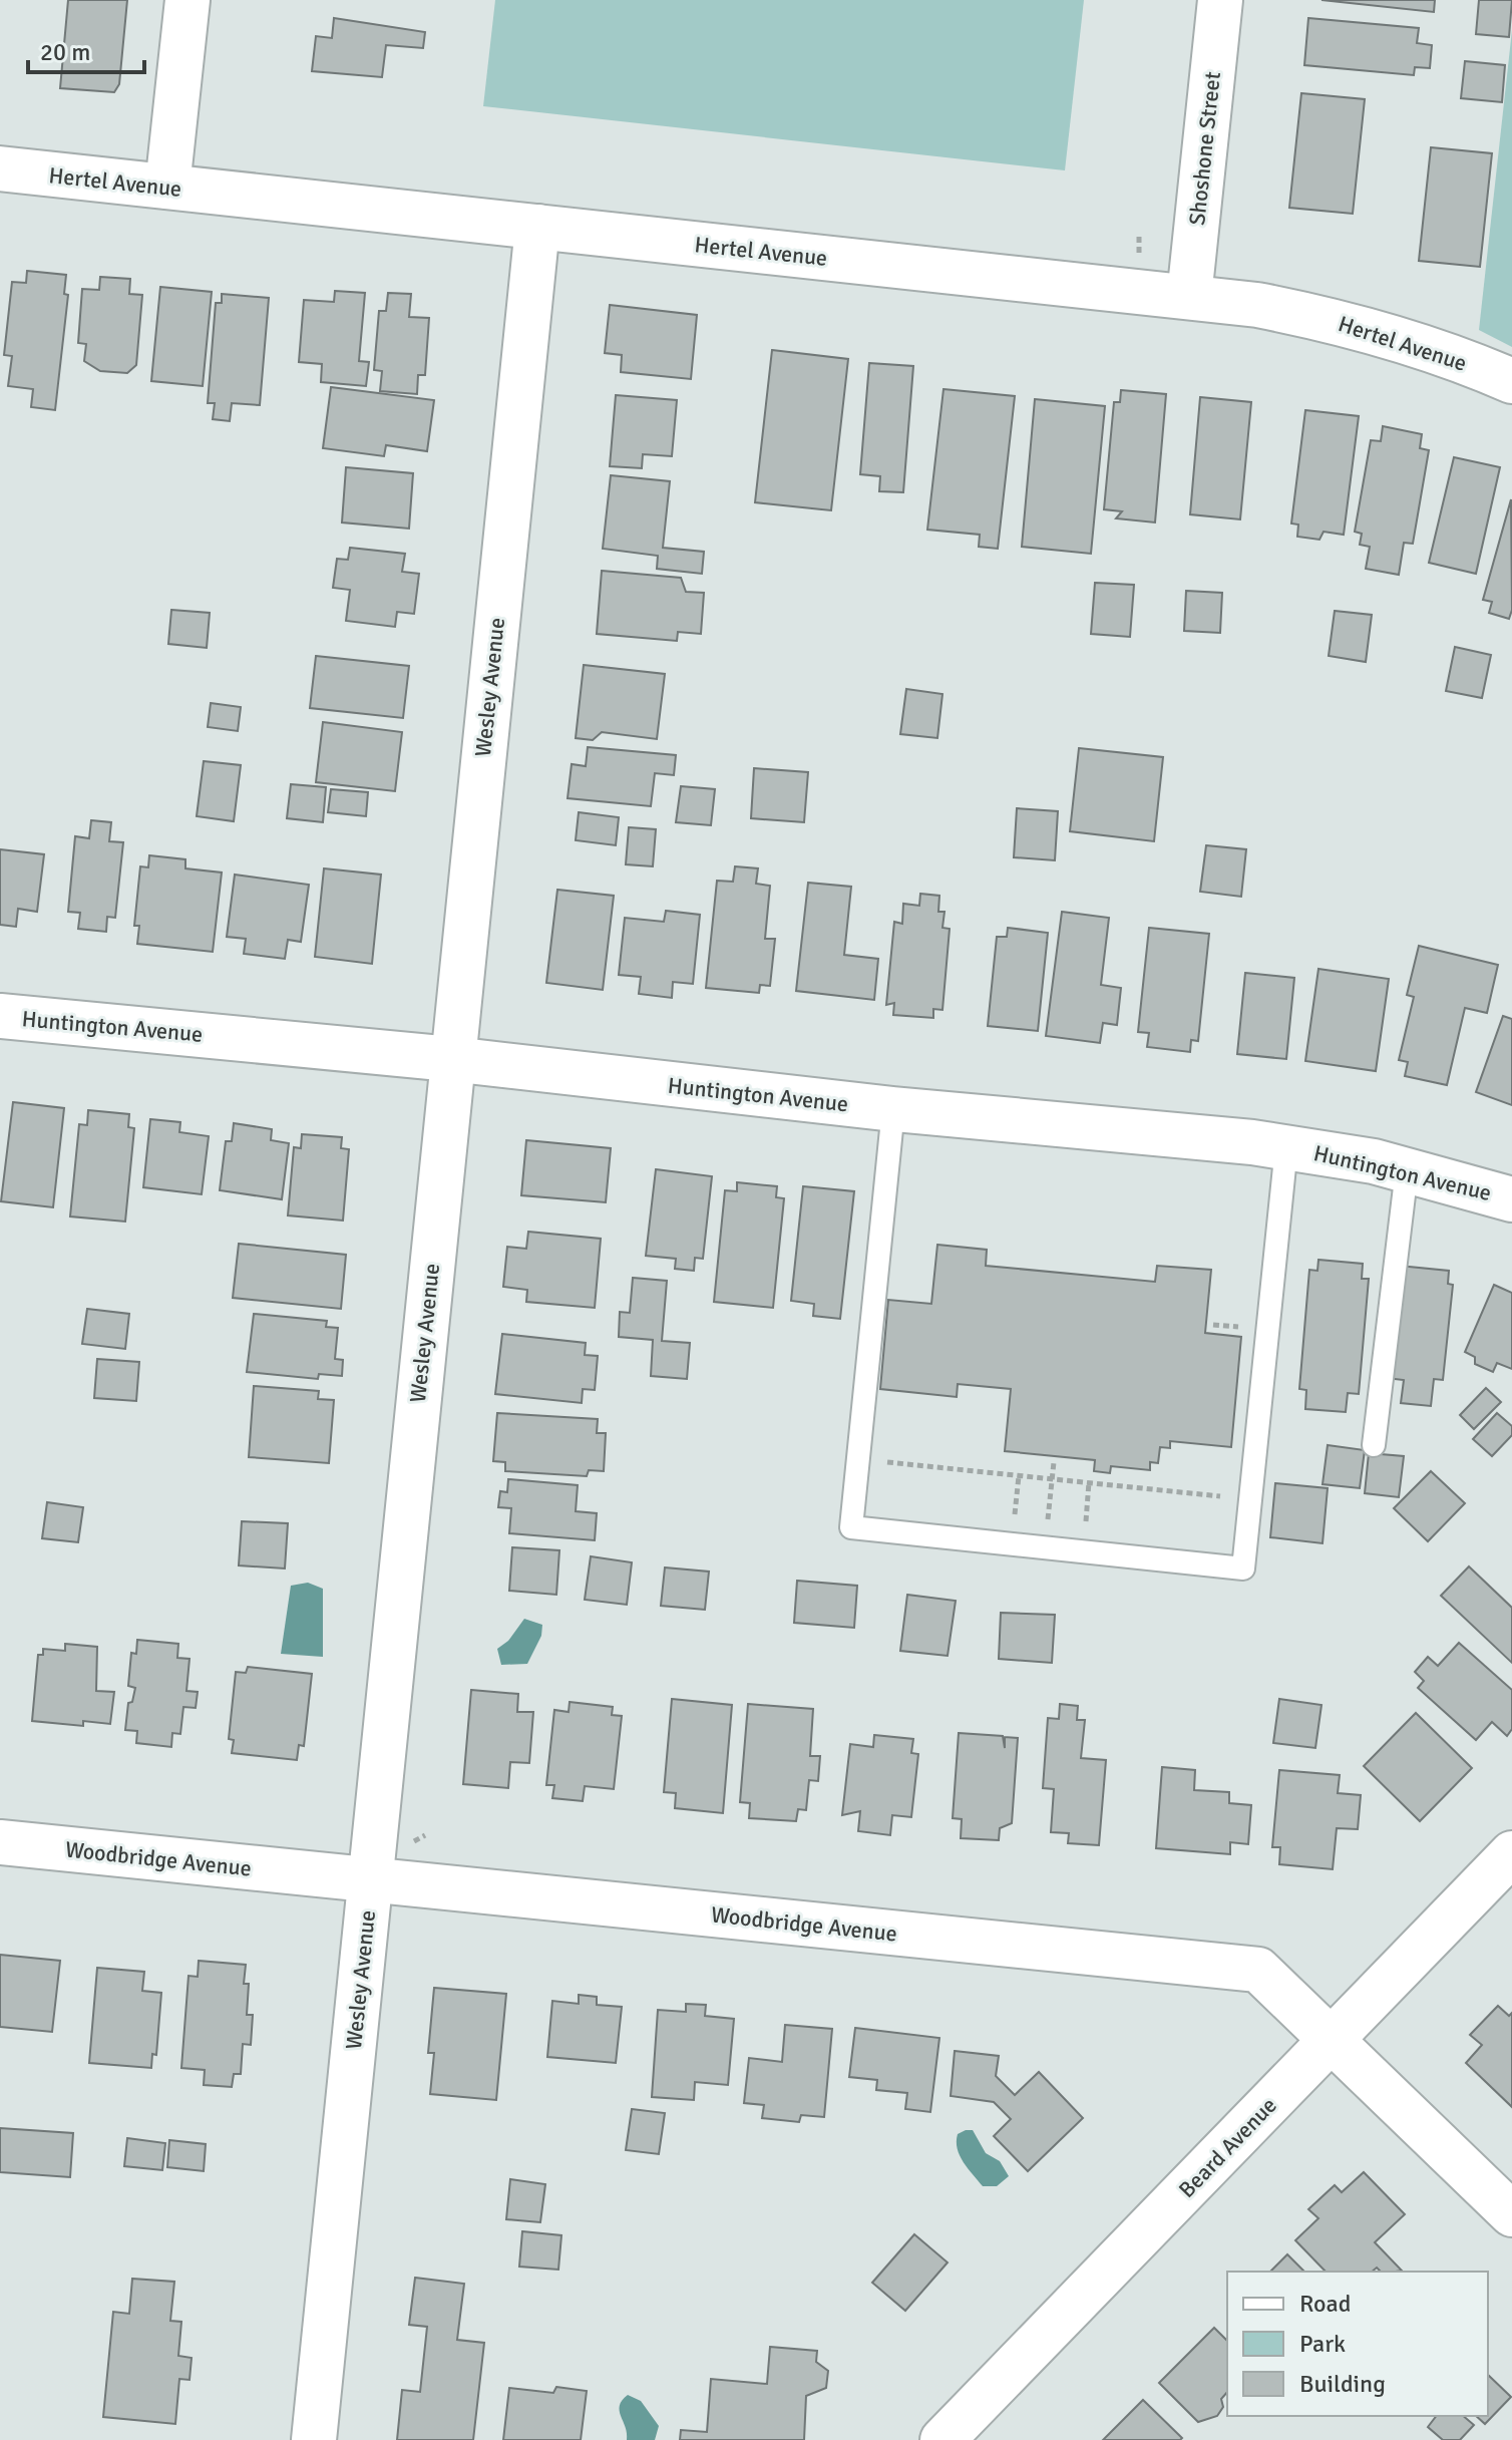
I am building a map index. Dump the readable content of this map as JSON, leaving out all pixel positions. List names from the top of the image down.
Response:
{
  "streets": {
    "street": [
      "Shoshone Street",
      "Hertel Avenue",
      "Wesley Avenue",
      "Huntington Avenue",
      "Woodbridge Avenue",
      "Beard Avenue"
    ]
  },
  "crossings": [
    ["Shoshone Street", "Hertel Avenue"],
    ["Hertel Avenue", "Wesley Avenue"],
    ["Wesley Avenue", "Huntington Avenue"],
    ["Wesley Avenue", "Woodbridge Avenue"],
    ["Woodbridge Avenue", "Beard Avenue"]
  ],
  "legend": ["Road", "Park", "Building"],
  "scale_bar": "20 m"
}
